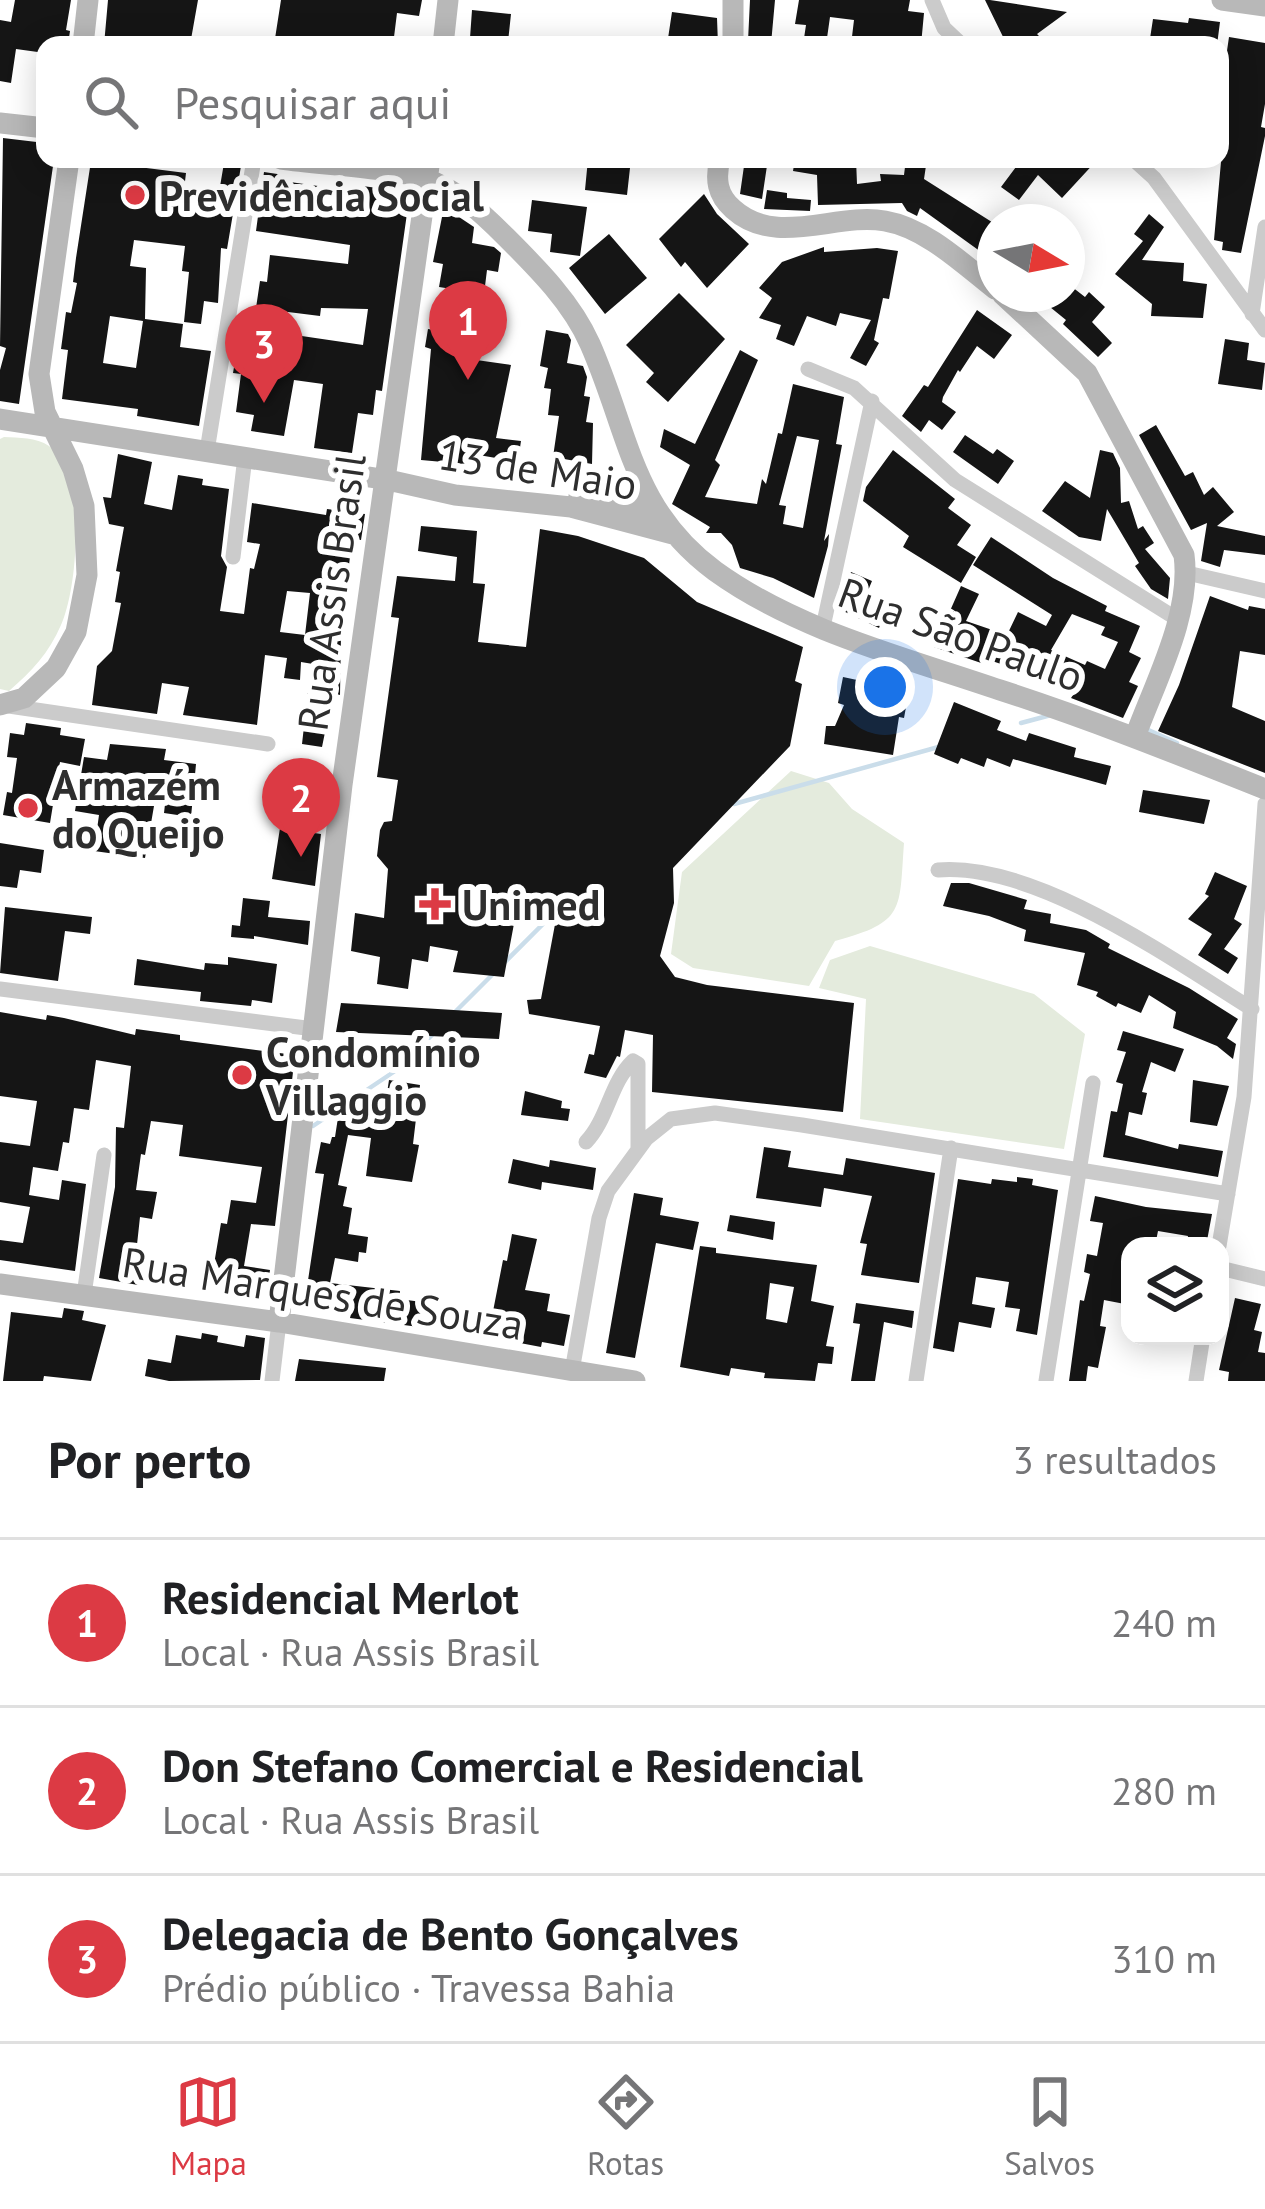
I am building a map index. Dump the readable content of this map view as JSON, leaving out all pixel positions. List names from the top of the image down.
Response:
{
  "streets": {
    "street": [
      "13 de Maio",
      "Rua Assis Brasil",
      "Rua São Paulo",
      "Rua Marques de Souza"
    ]
  },
  "crossings": [
    ["13 de Maio", "Rua Assis Brasil"],
    ["13 de Maio", "Rua São Paulo"],
    ["Rua Assis Brasil", "Rua São Paulo"],
    ["Rua Assis Brasil", "Rua Marques de Souza"]
  ],
  "places": {
    "other": ["Previdência Social", "Armazém do Queijo", "Condomínio Villaggio"],
    "health": ["Unimed"]
  },
  "north": "right",
  "page": {
    "search": "Pesquisar aqui",
    "pins": ["1", "3", "2"],
    "heading": ["Por perto", "3 resultados"],
    "list": [
      {
        "mark": "1",
        "name": "Residencial Merlot",
        "note": "Local · Rua Assis Brasil",
        "value": "240 m"
      },
      {
        "mark": "2",
        "name": "Don Stefano Comercial e Residencial",
        "note": "Local · Rua Assis Brasil",
        "value": "280 m"
      },
      {
        "mark": "3",
        "name": "Delegacia de Bento Gonçalves",
        "note": "Prédio público · Travessa Bahia",
        "value": "310 m"
      }
    ],
    "nav": ["Mapa", "Rotas", "Salvos"]
  }
}
